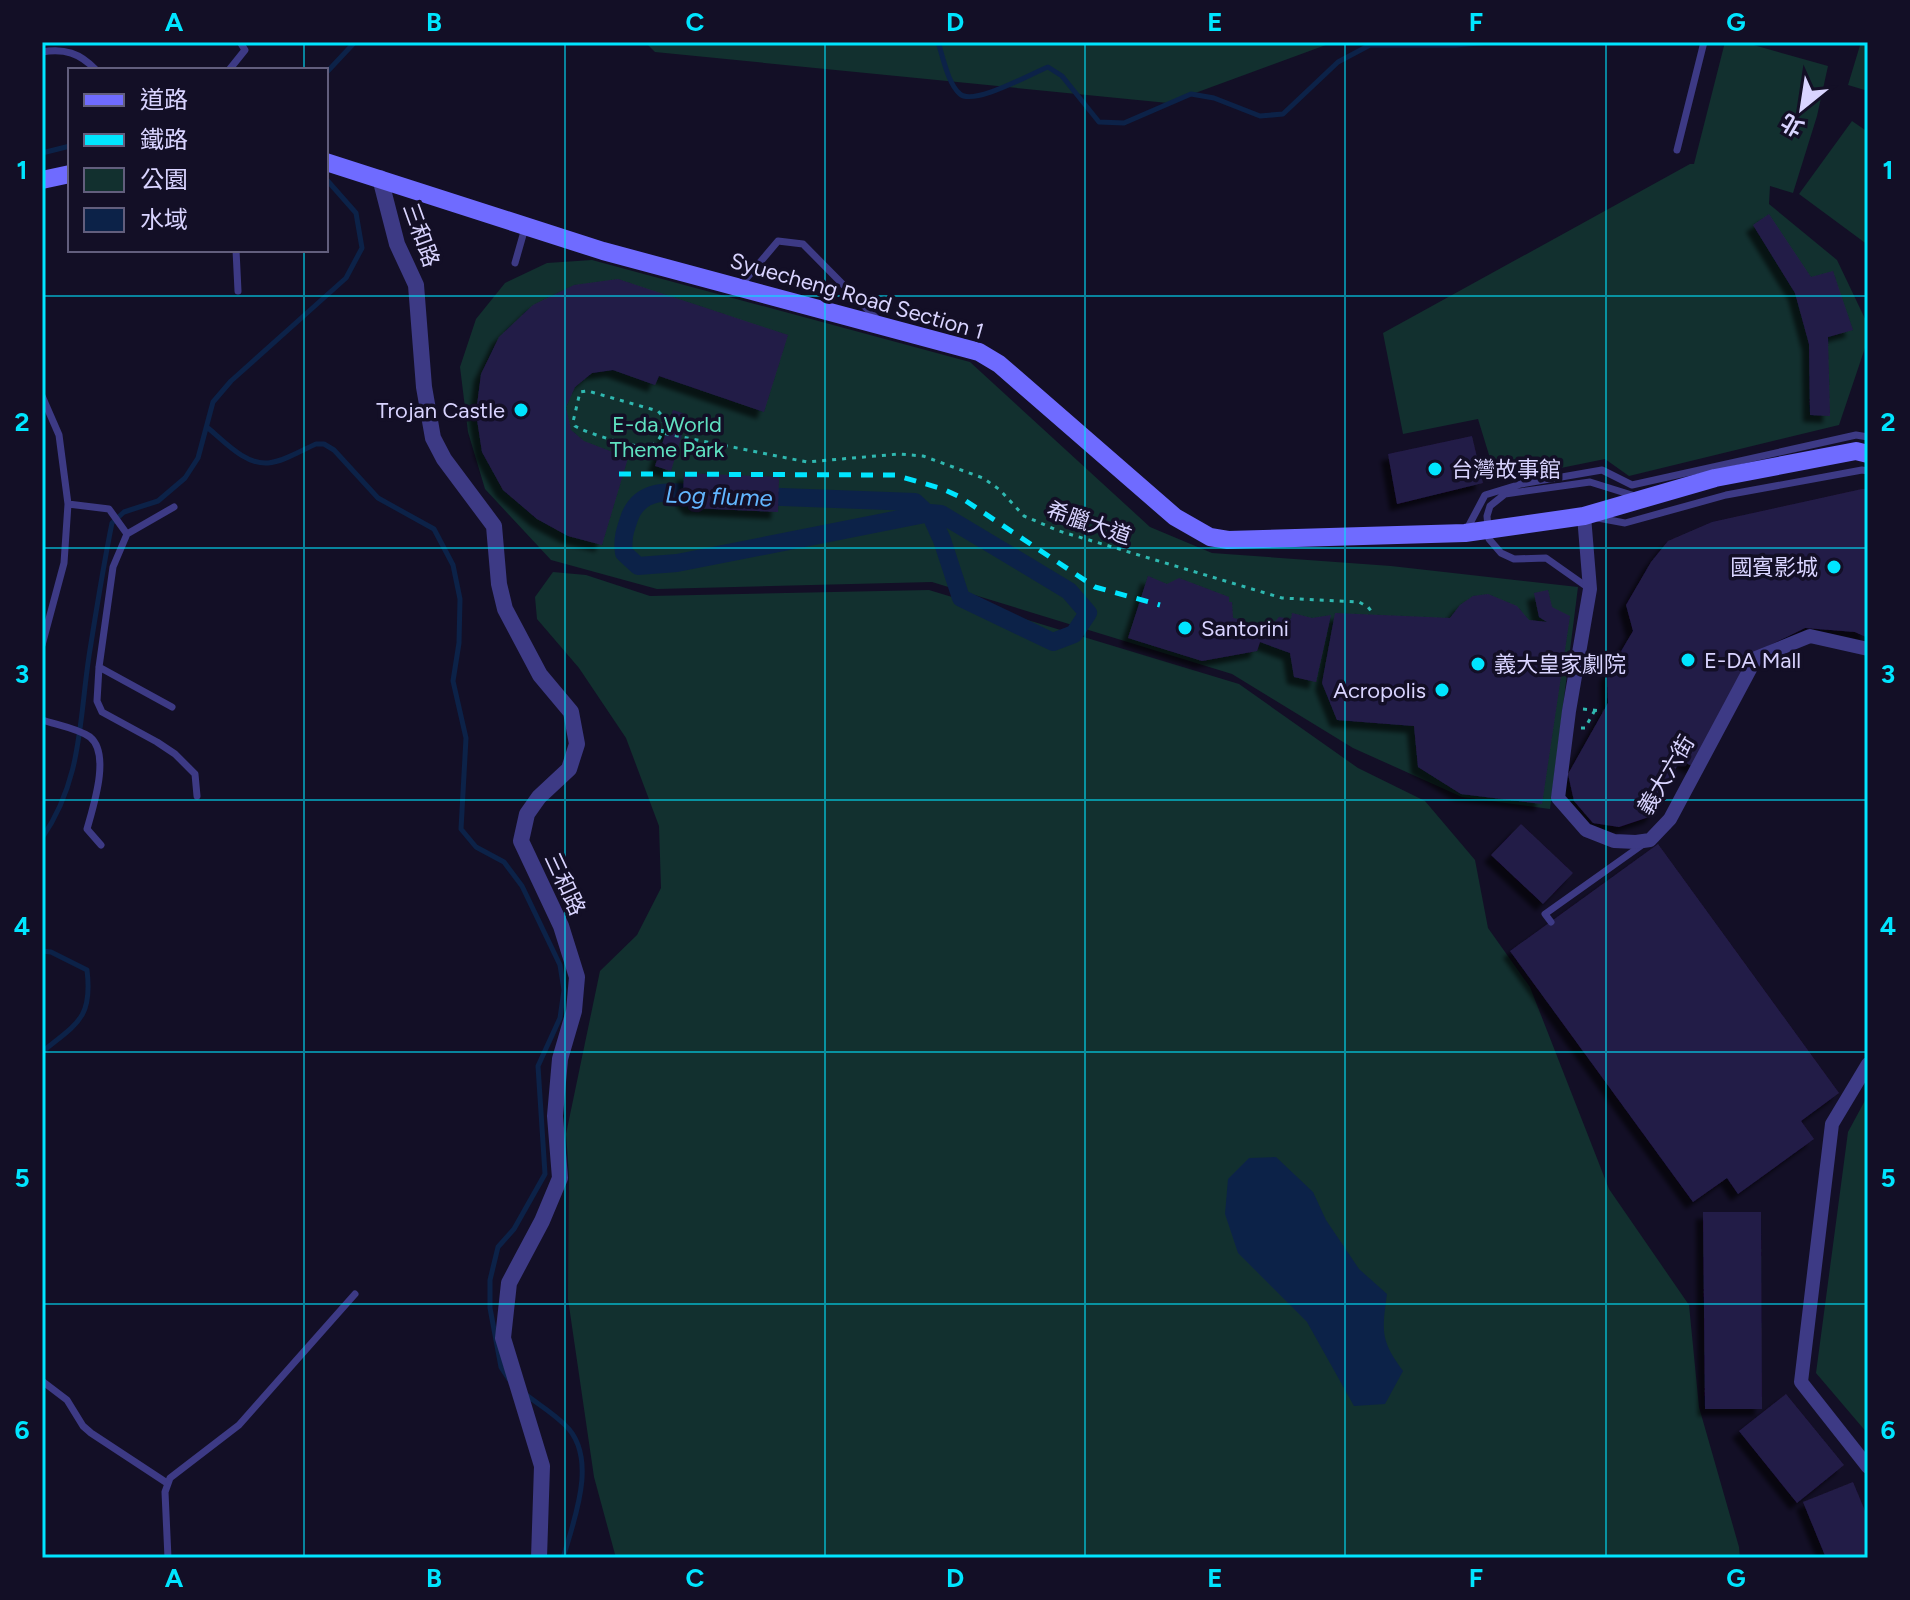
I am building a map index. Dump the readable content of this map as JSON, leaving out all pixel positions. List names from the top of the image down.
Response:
{
  "streets": {
    "main road": ["Syuecheng Road Section 1"],
    "street": ["三和路", "義大六街"],
    "path": ["希臘大道"]
  },
  "crossings": [
    ["三和路", "Syuecheng Road Section 1"],
    ["Syuecheng Road Section 1", "義大六街"]
  ],
  "water": ["Log flume"],
  "parks": ["E-da World Theme Park"],
  "places": [
    "Trojan Castle",
    "台灣故事館",
    "國賓影城",
    "Santorini",
    "E-DA Mall",
    "義大皇家劇院",
    "Acropolis"
  ],
  "legend": [
    "道路",
    "鐵路",
    "公園",
    "水域"
  ],
  "north": "bottom left",
  "grid": {
    "columns": [
      "A",
      "B",
      "C",
      "D",
      "E",
      "F",
      "G"
    ],
    "rows": [
      "1",
      "2",
      "3",
      "4",
      "5",
      "6"
    ]
  }
}
